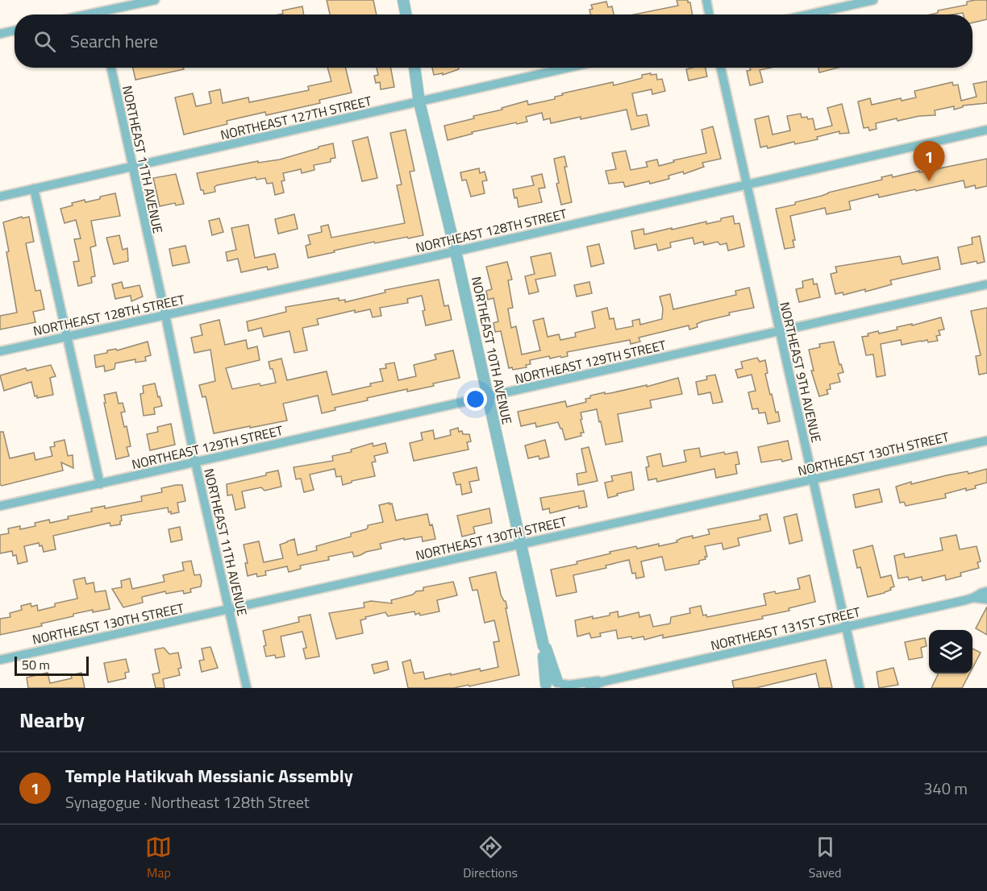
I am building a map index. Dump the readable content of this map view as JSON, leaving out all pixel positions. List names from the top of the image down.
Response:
{
  "streets": {
    "street": [
      "NORTHEAST 127TH STREET",
      "NORTHEAST 11TH AVENUE",
      "NORTHEAST 128TH STREET",
      "NORTHEAST 10TH AVENUE",
      "NORTHEAST 129TH STREET",
      "NORTHEAST 9TH AVENUE",
      "NORTHEAST 130TH STREET",
      "NORTHEAST 131ST STREET"
    ]
  },
  "crossings": [
    ["NORTHEAST 127TH STREET", "NORTHEAST 11TH AVENUE"],
    ["NORTHEAST 127TH STREET", "NORTHEAST 10TH AVENUE"],
    ["NORTHEAST 11TH AVENUE", "NORTHEAST 128TH STREET"],
    ["NORTHEAST 11TH AVENUE", "NORTHEAST 129TH STREET"],
    ["NORTHEAST 11TH AVENUE", "NORTHEAST 130TH STREET"],
    ["NORTHEAST 128TH STREET", "NORTHEAST 10TH AVENUE"],
    ["NORTHEAST 128TH STREET", "NORTHEAST 9TH AVENUE"],
    ["NORTHEAST 10TH AVENUE", "NORTHEAST 129TH STREET"],
    ["NORTHEAST 10TH AVENUE", "NORTHEAST 130TH STREET"],
    ["NORTHEAST 10TH AVENUE", "NORTHEAST 131ST STREET"],
    ["NORTHEAST 129TH STREET", "NORTHEAST 9TH AVENUE"],
    ["NORTHEAST 9TH AVENUE", "NORTHEAST 130TH STREET"],
    ["NORTHEAST 9TH AVENUE", "NORTHEAST 131ST STREET"]
  ],
  "scale_bar": "50 m",
  "page": {
    "search": "Search here",
    "pins": "1",
    "scale": "50 m",
    "heading": "Nearby",
    "list": [
      {
        "mark": "1",
        "name": "Temple Hatikvah Messianic Assembly",
        "note": "Synagogue · Northeast 128th Street",
        "value": "340 m"
      }
    ],
    "nav": ["Map", "Directions", "Saved"]
  }
}
